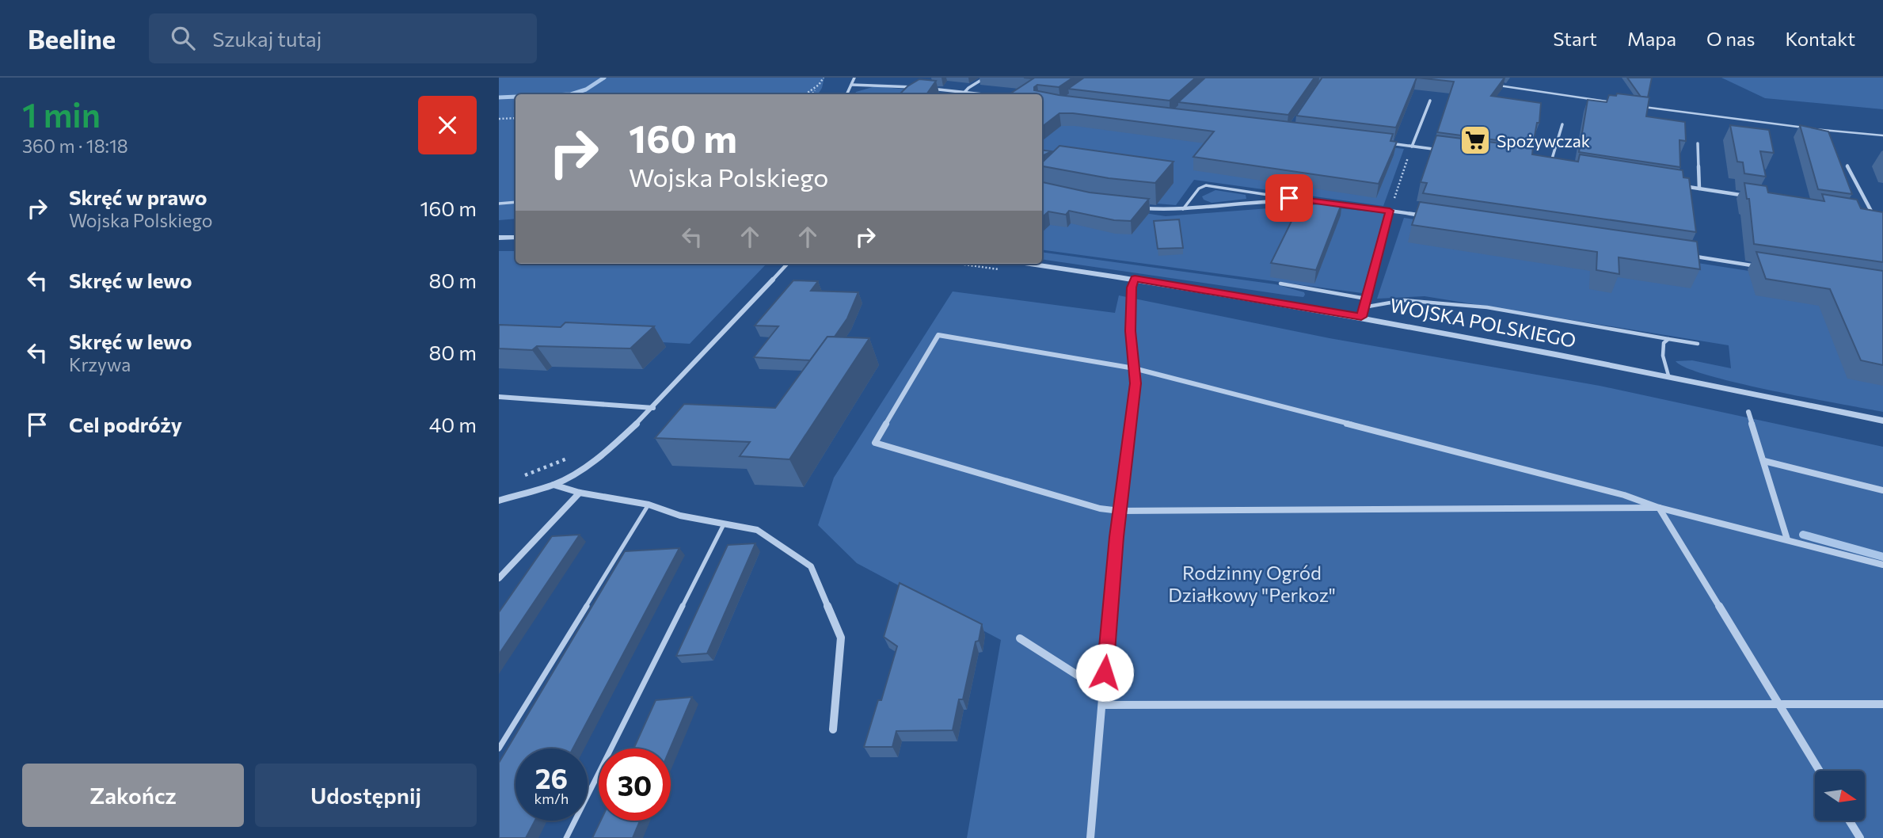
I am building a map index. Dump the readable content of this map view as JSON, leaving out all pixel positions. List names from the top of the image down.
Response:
{
  "streets": {
    "street": ["WOJSKA POLSKIEGO"]
  },
  "parks": ["Rodzinny Ogród Działkowy \"Perkoz\""],
  "places": {
    "supermarket": ["Spożywczak"]
  },
  "north": "right",
  "page": {
    "header": "Beeline",
    "search": "Szukaj tutaj",
    "nav": [
      "Start",
      "Mapa",
      "O nas",
      "Kontakt"
    ],
    "heading": ["1 min", "360 m · 18:18"],
    "turn": ["160 m", "Wojska Polskiego"],
    "list": [
      {
        "name": "Skręć w prawo",
        "note": "Wojska Polskiego",
        "value": "160 m"
      },
      {
        "name": "Skręć w lewo",
        "value": "80 m"
      },
      {
        "name": "Skręć w lewo",
        "note": "Krzywa",
        "value": "80 m"
      },
      {
        "name": "Cel podróży",
        "value": "40 m"
      }
    ],
    "speed": "26 km/h",
    "limit": "30",
    "buttons": ["Zakończ", "Udostępnij"]
  }
}
